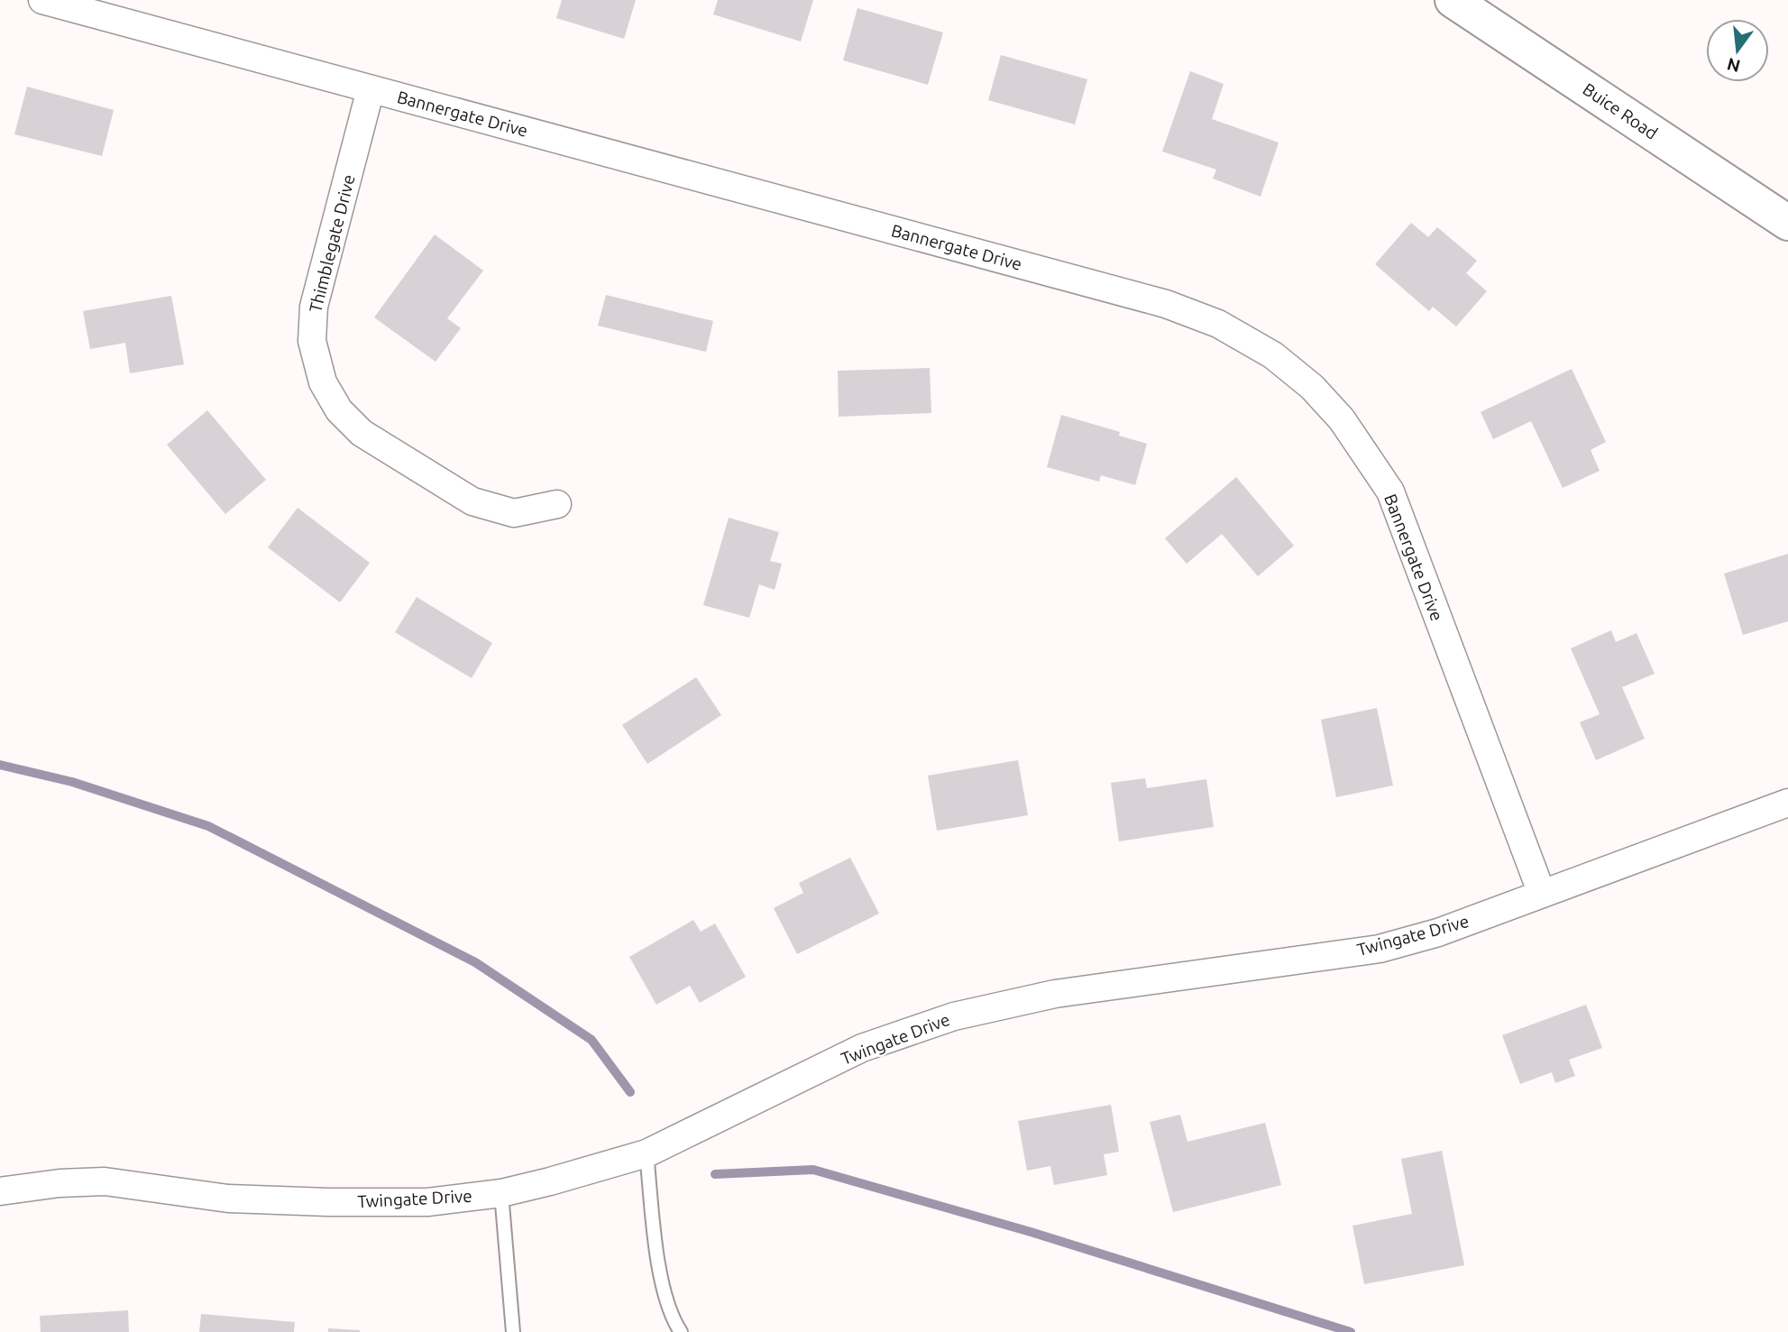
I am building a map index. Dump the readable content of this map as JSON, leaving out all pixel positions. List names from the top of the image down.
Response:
{
  "streets": {
    "street": [
      "Buice Road",
      "Bannergate Drive",
      "Thimblegate Drive",
      "Twingate Drive"
    ]
  },
  "crossings": [
    ["Bannergate Drive", "Thimblegate Drive"],
    ["Bannergate Drive", "Twingate Drive"]
  ],
  "north": "bottom"
}
